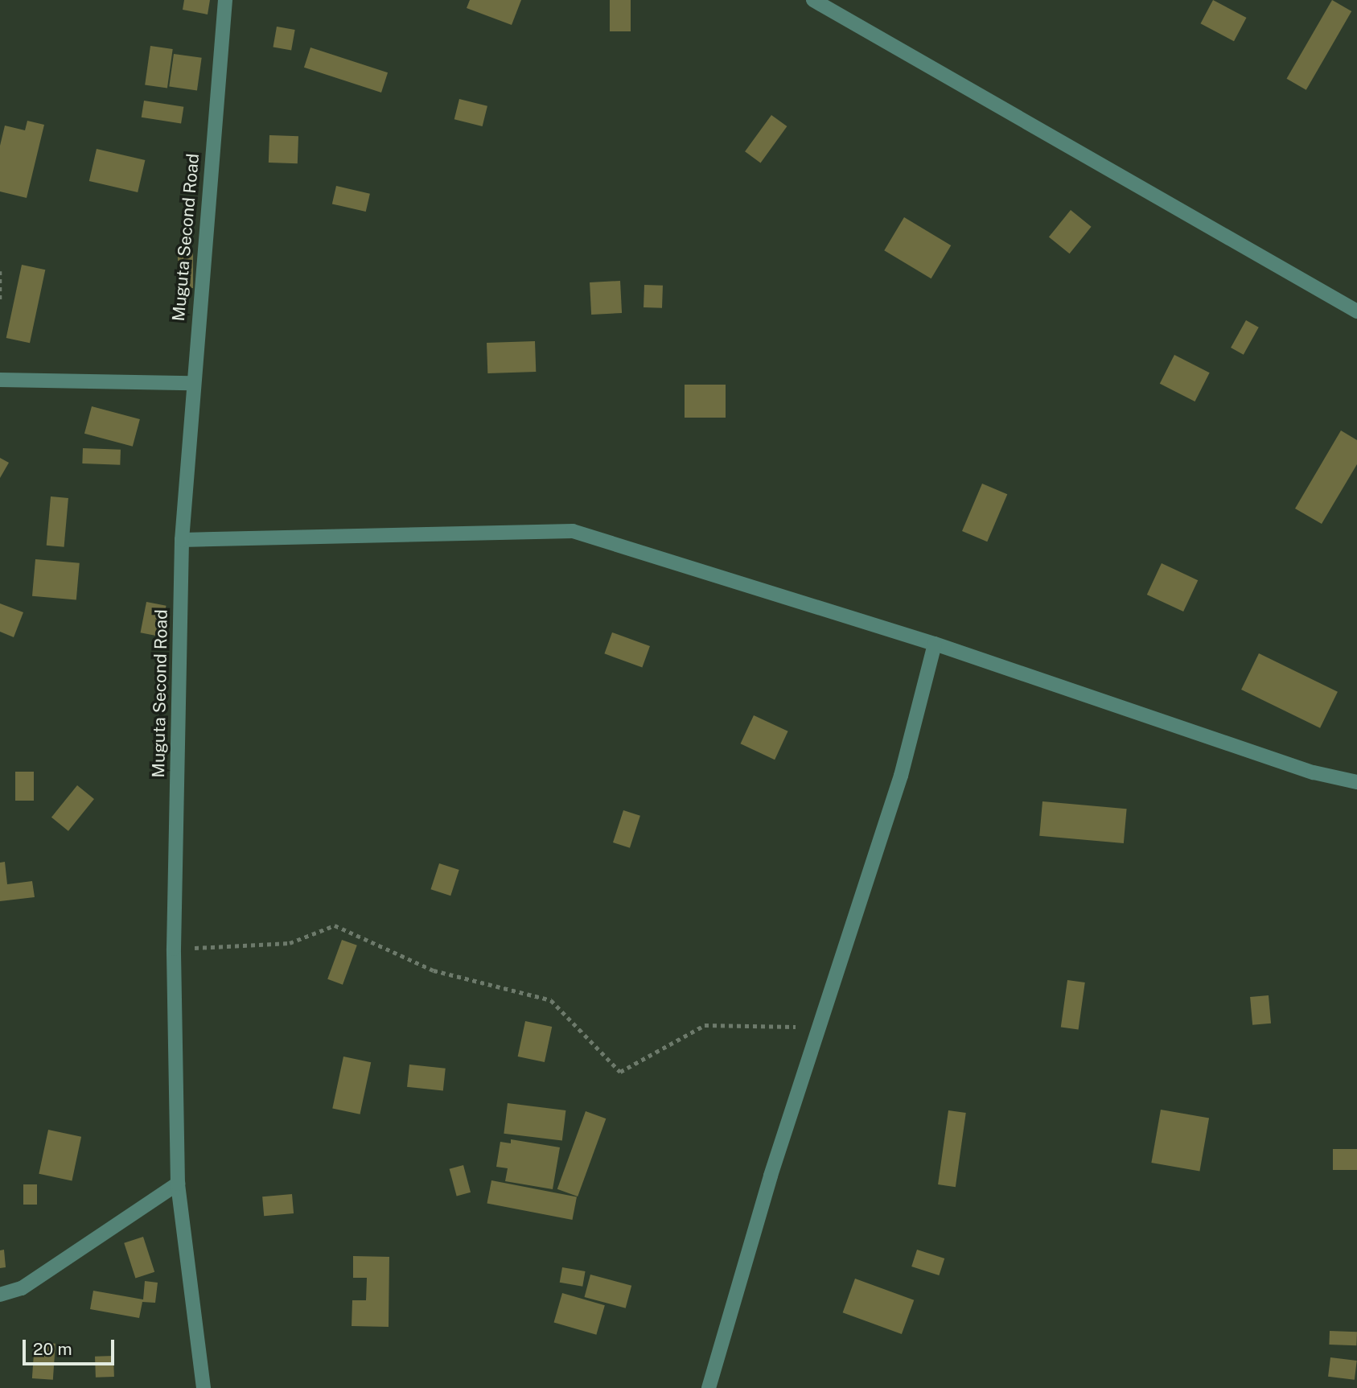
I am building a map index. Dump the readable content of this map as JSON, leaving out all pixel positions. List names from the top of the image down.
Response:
{
  "streets": {
    "street": ["Muguta Second Road"]
  },
  "scale_bar": "20 m"
}
